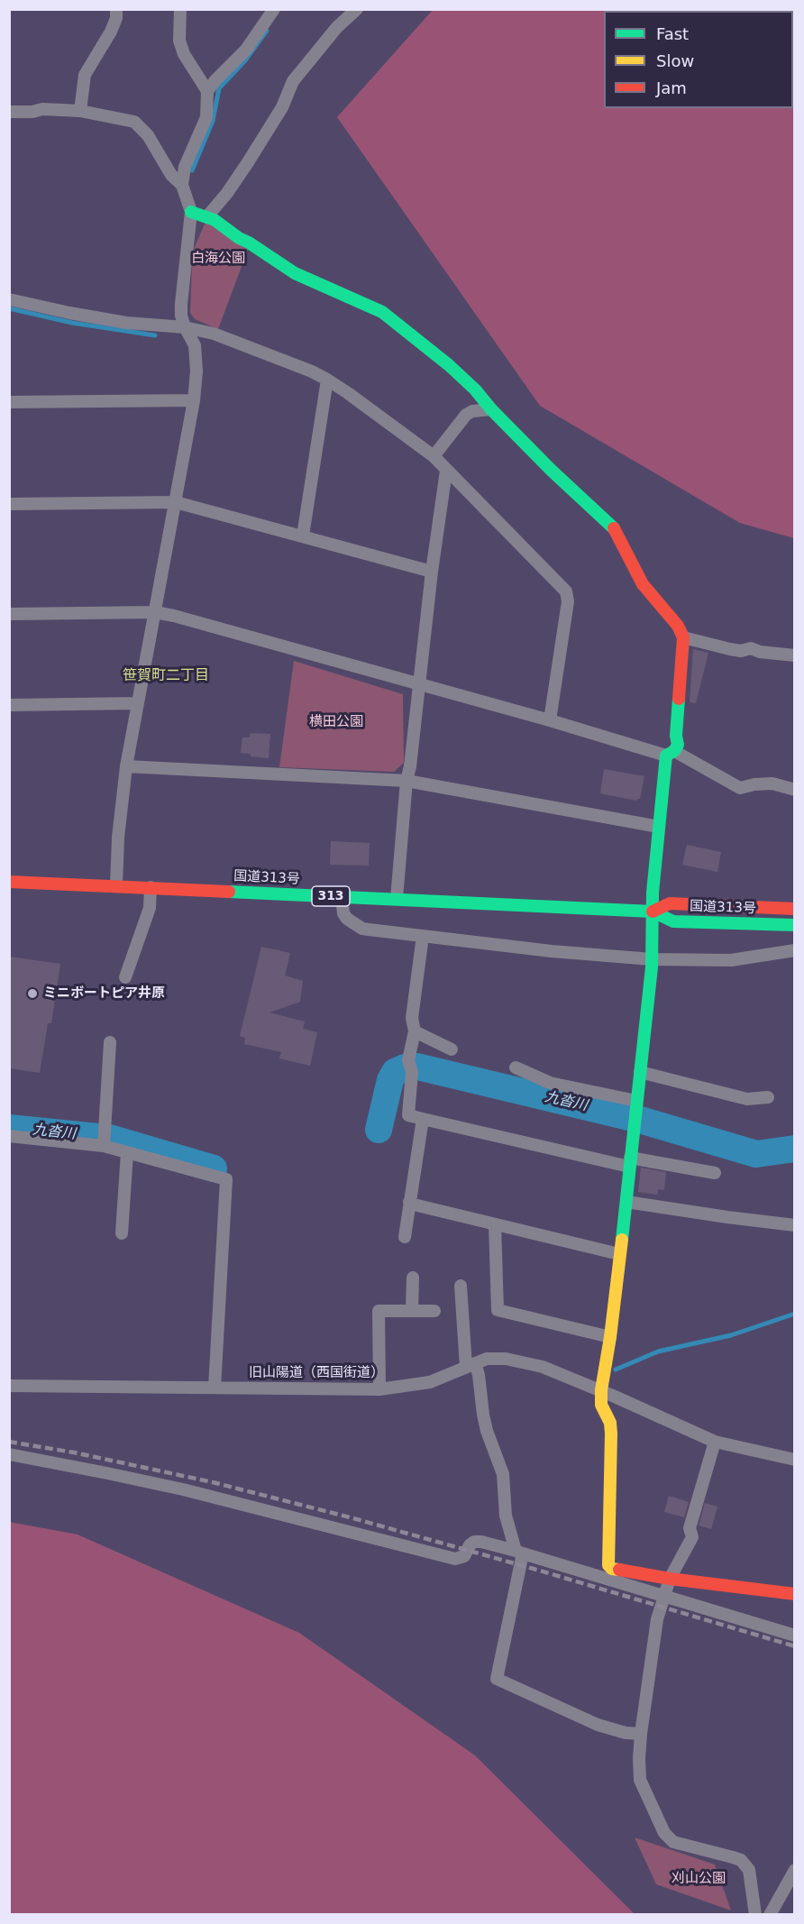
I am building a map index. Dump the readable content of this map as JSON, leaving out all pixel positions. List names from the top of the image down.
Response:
{
  "streets": {
    "main road": ["国道313号", "313"],
    "street": ["旧山陽道（西国街道）"]
  },
  "districts": ["笹賀町二丁目"],
  "water": ["九沓川"],
  "parks": ["白海公園", "横田公園", "刈山公園"],
  "places": ["ミニボートピア井原"],
  "legend": ["Fast", "Slow", "Jam"]
}
